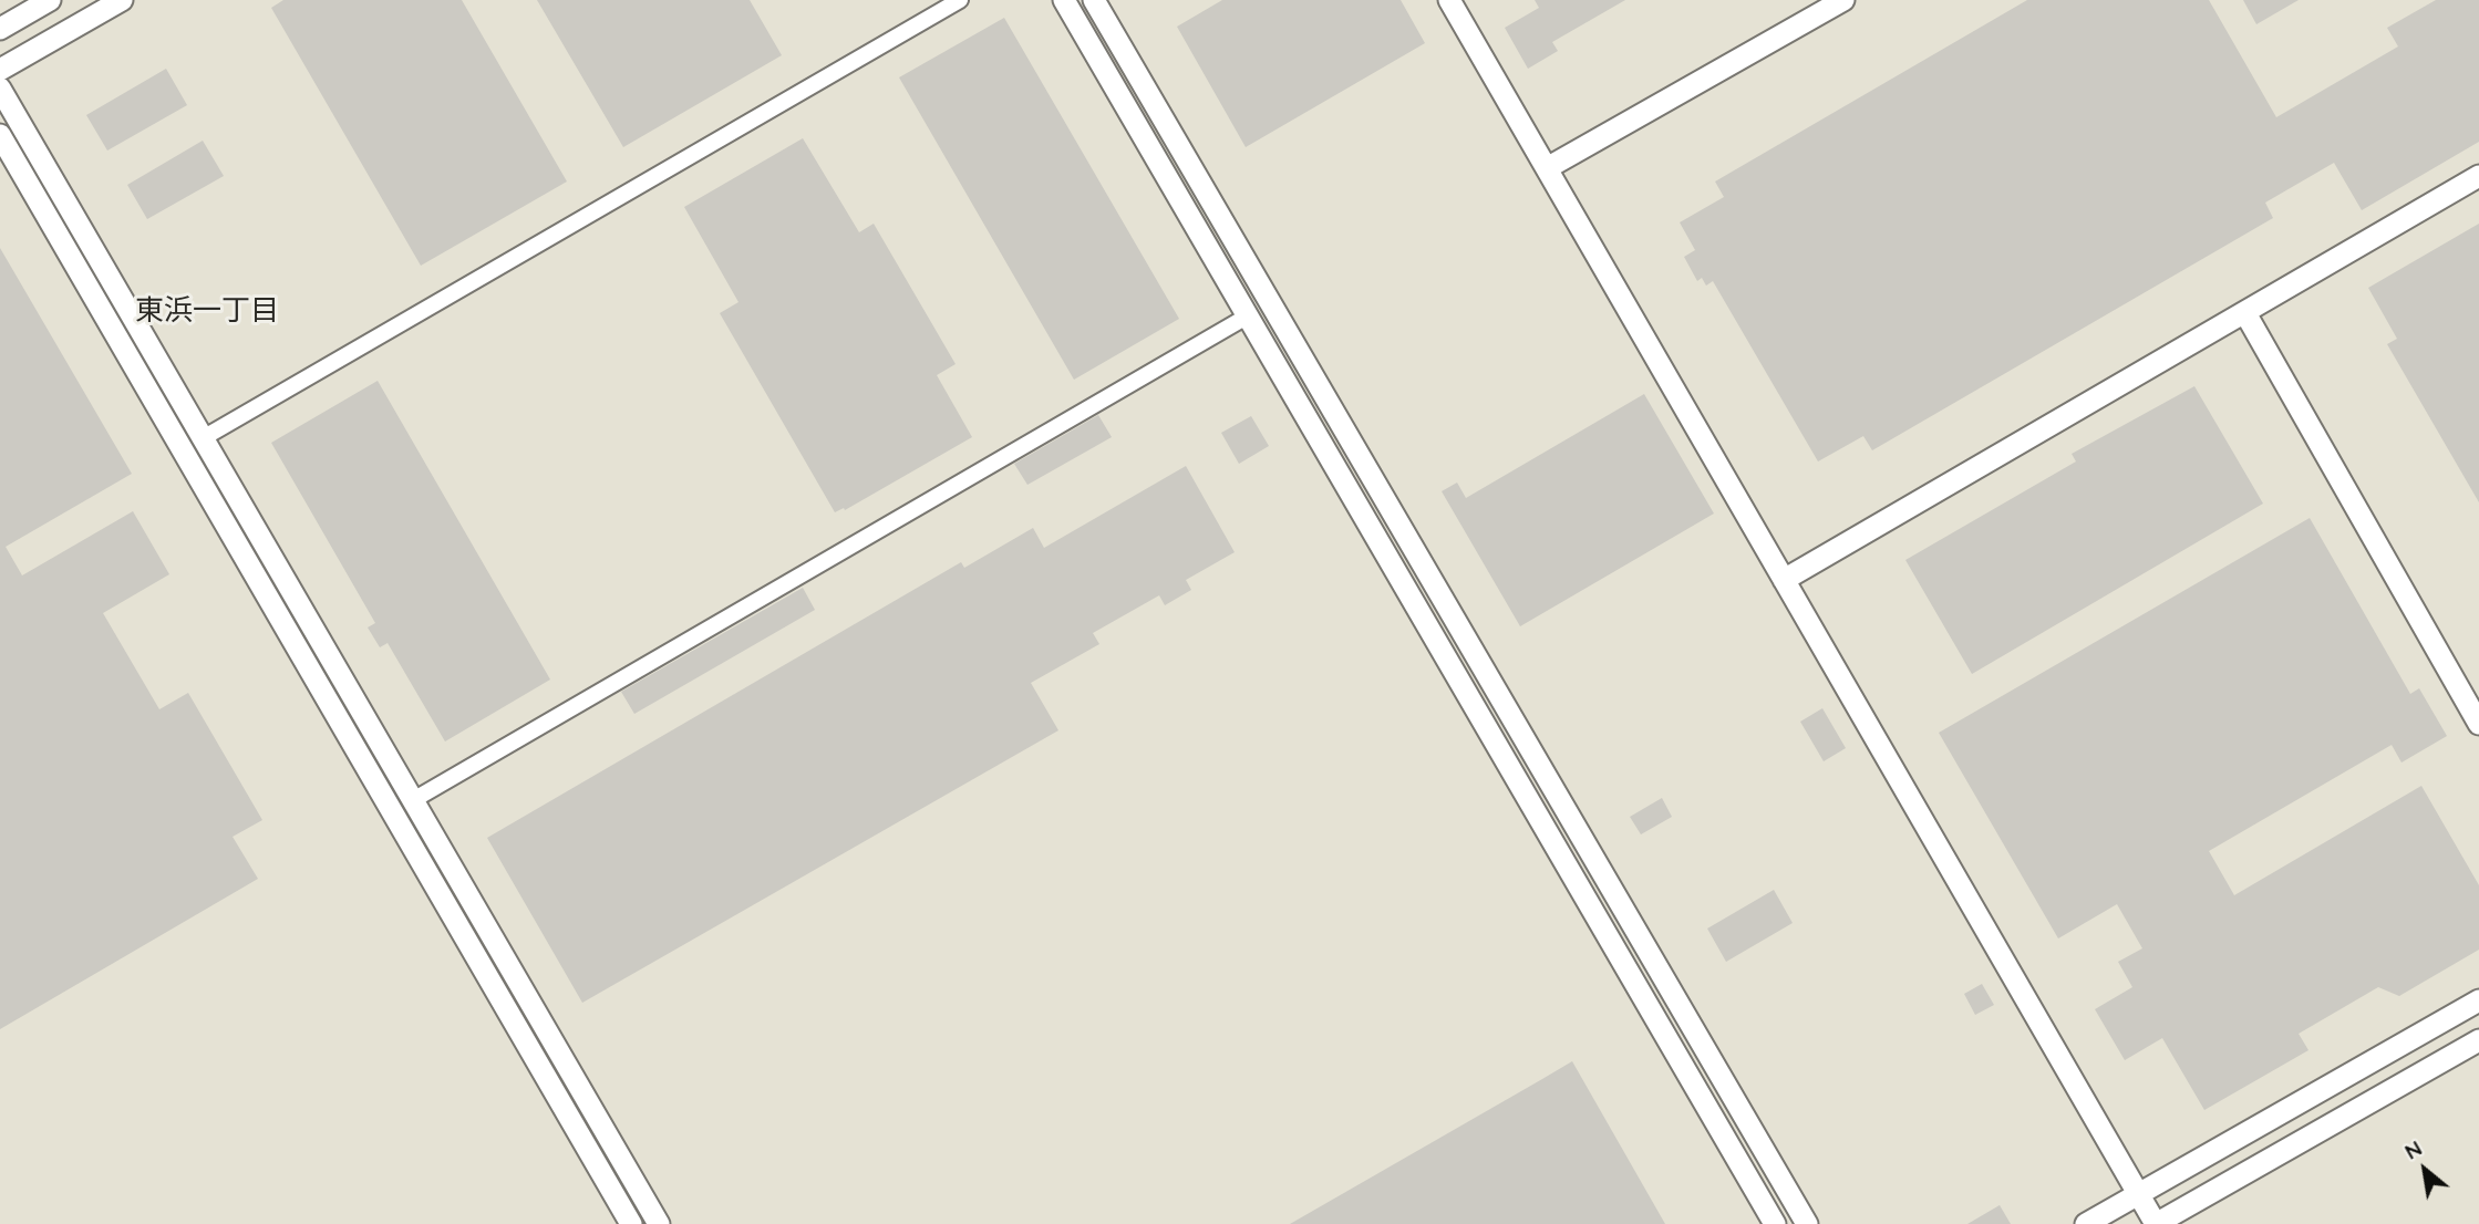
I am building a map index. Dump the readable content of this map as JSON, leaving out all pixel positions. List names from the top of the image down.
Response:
{
  "districts": ["東浜一丁目"],
  "north": "top left"
}
